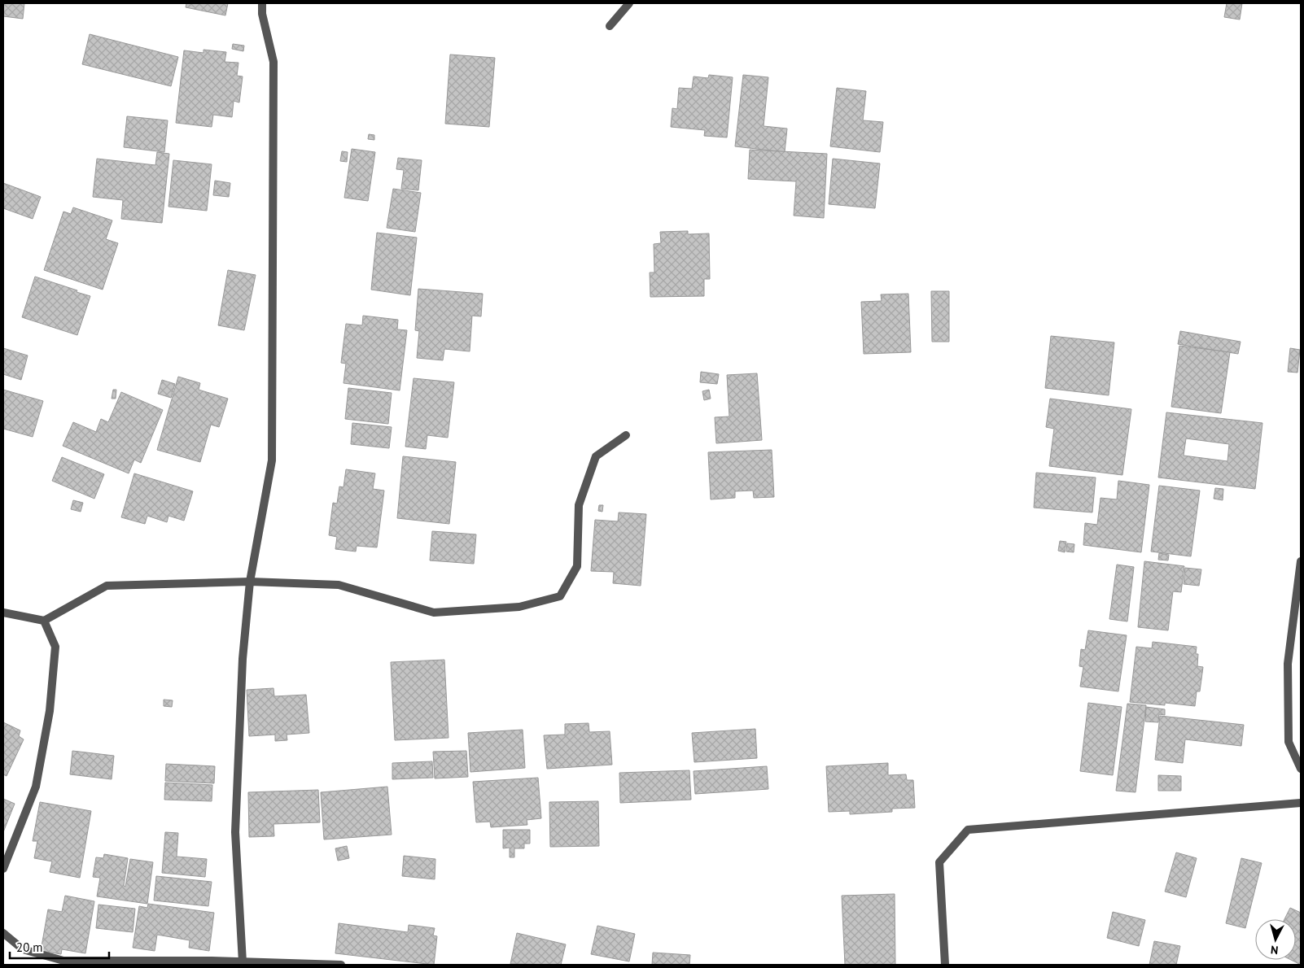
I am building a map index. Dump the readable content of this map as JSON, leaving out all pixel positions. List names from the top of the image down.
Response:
{
  "scale_bar": "20 m",
  "north": "bottom"
}
